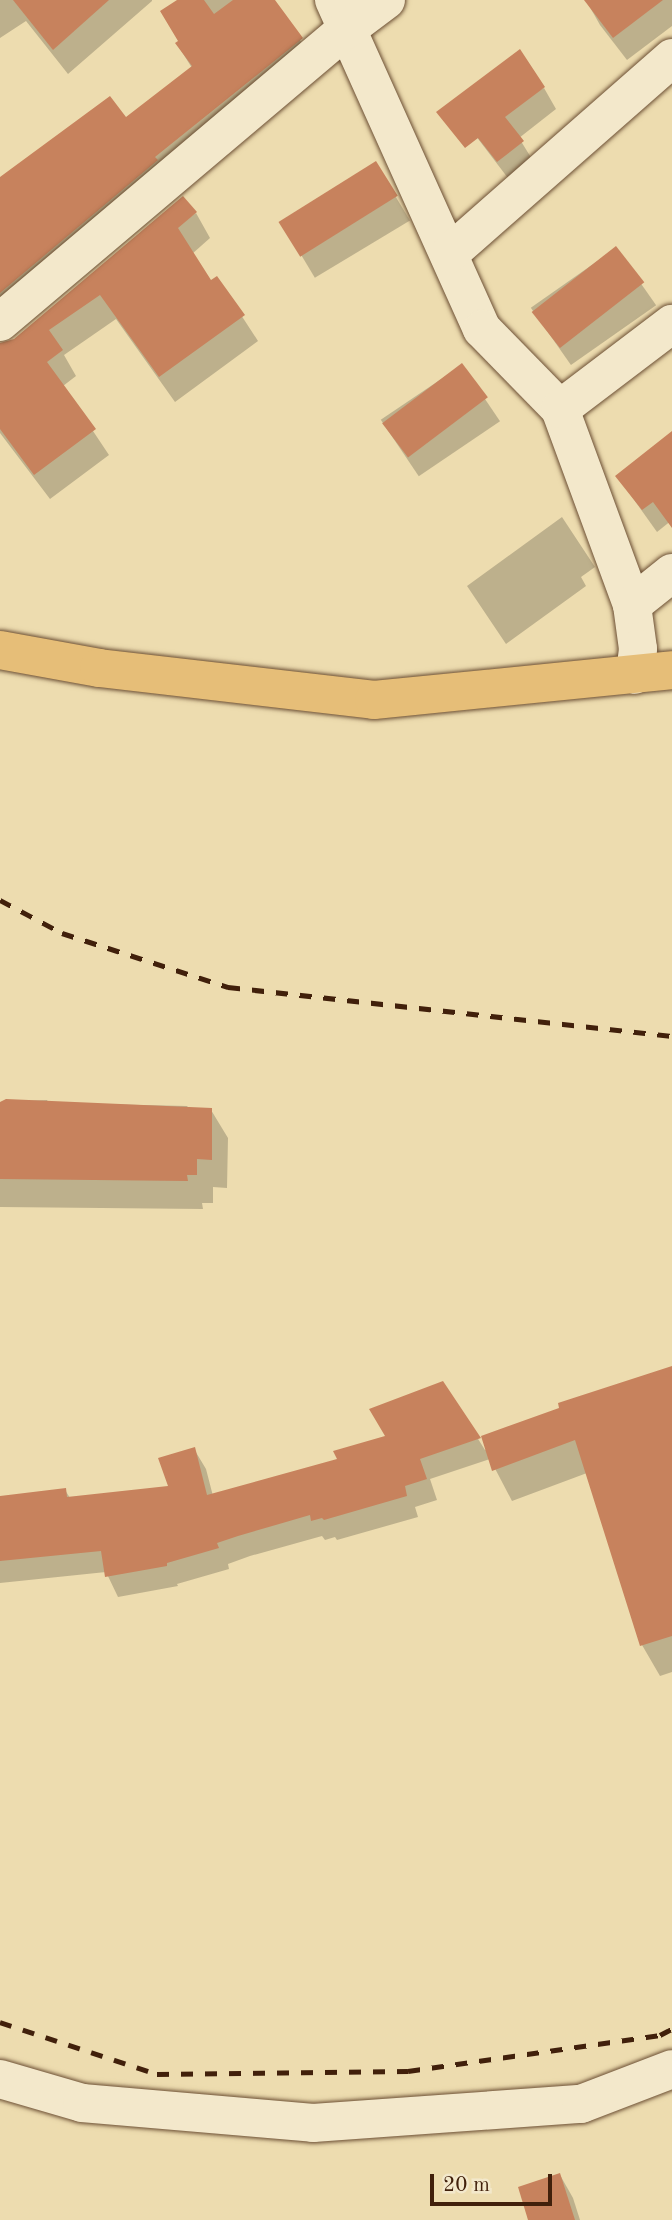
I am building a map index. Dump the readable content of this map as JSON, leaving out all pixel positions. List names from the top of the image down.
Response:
{
  "scale_bar": "20 m"
}
